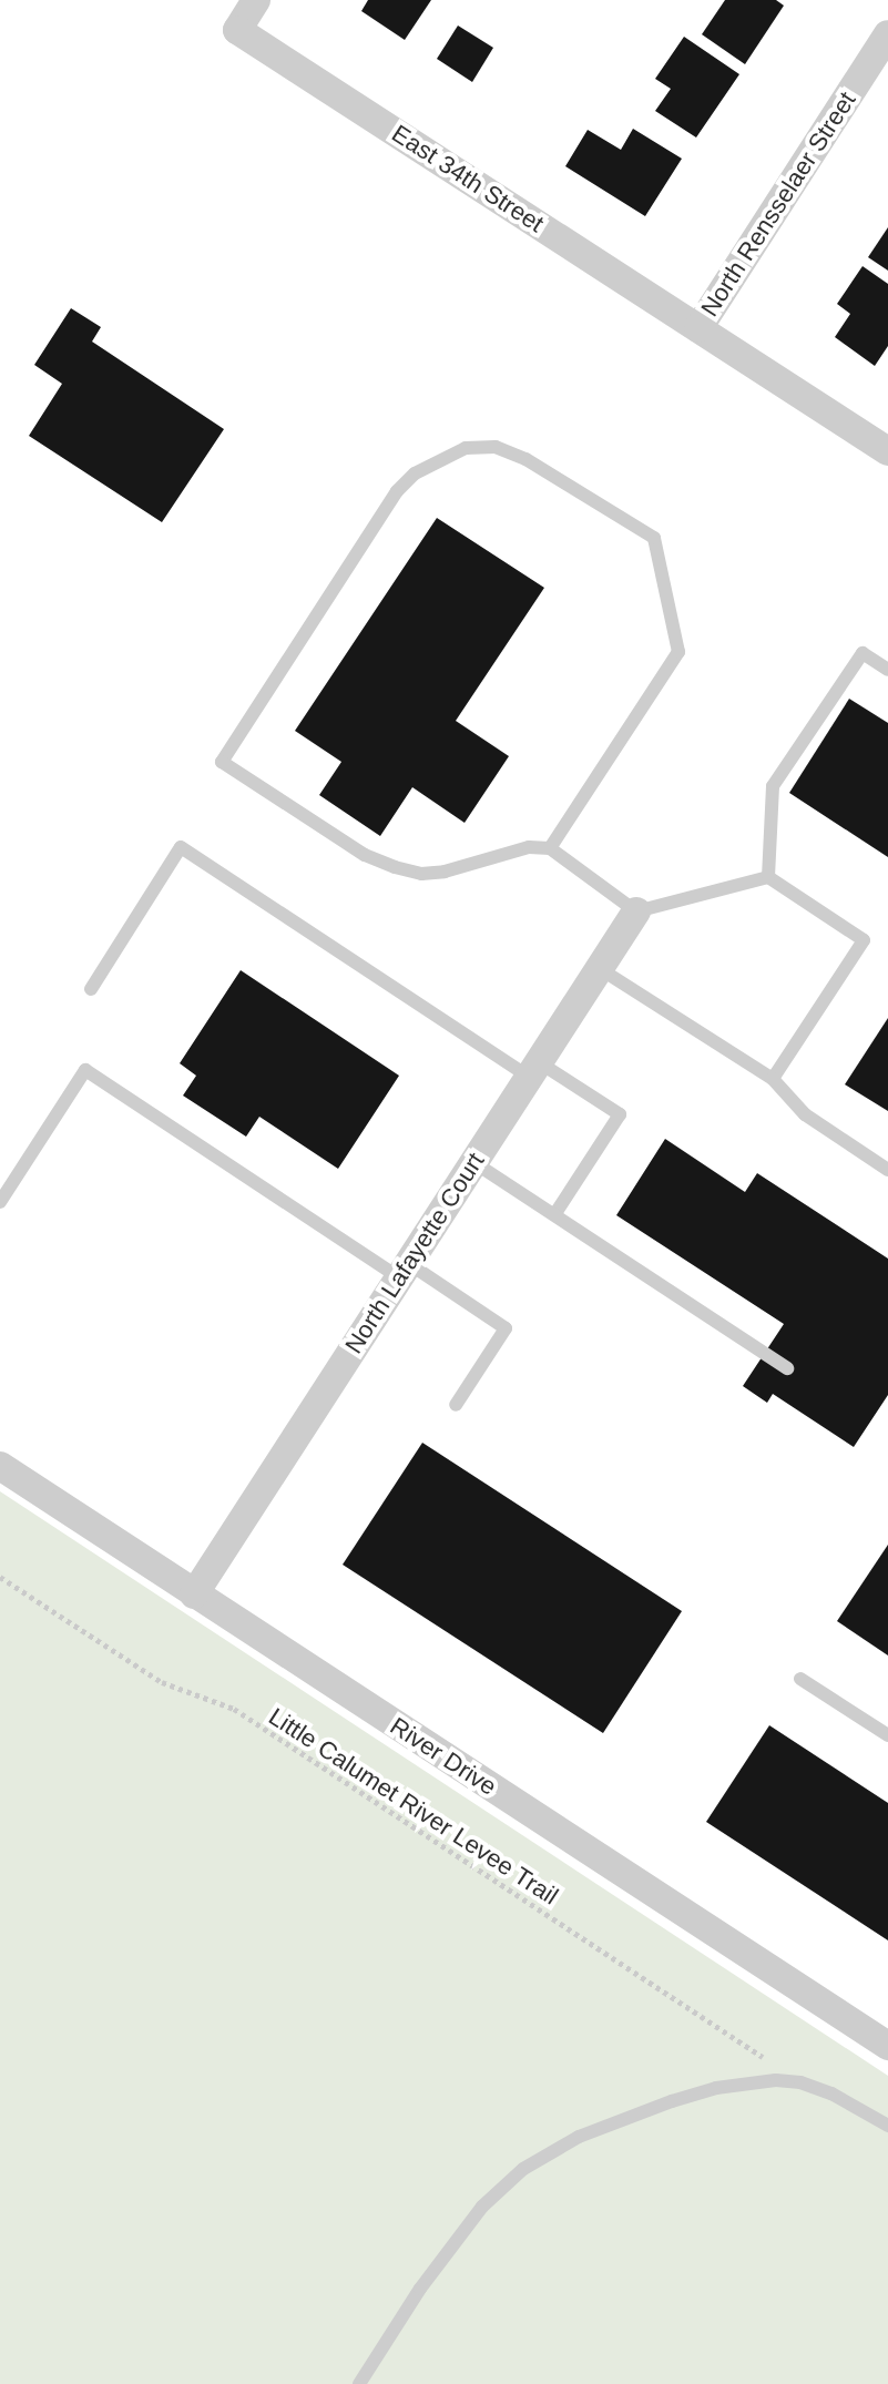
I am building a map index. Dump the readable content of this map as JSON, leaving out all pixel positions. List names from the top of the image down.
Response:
{
  "streets": {
    "street": [
      "East 34th Street",
      "North Rensselaer Street",
      "North Lafayette Court",
      "River Drive"
    ],
    "path": ["Little Calumet River Levee Trail"]
  },
  "crossings": [
    ["East 34th Street", "North Rensselaer Street"],
    ["North Lafayette Court", "River Drive"]
  ]
}
